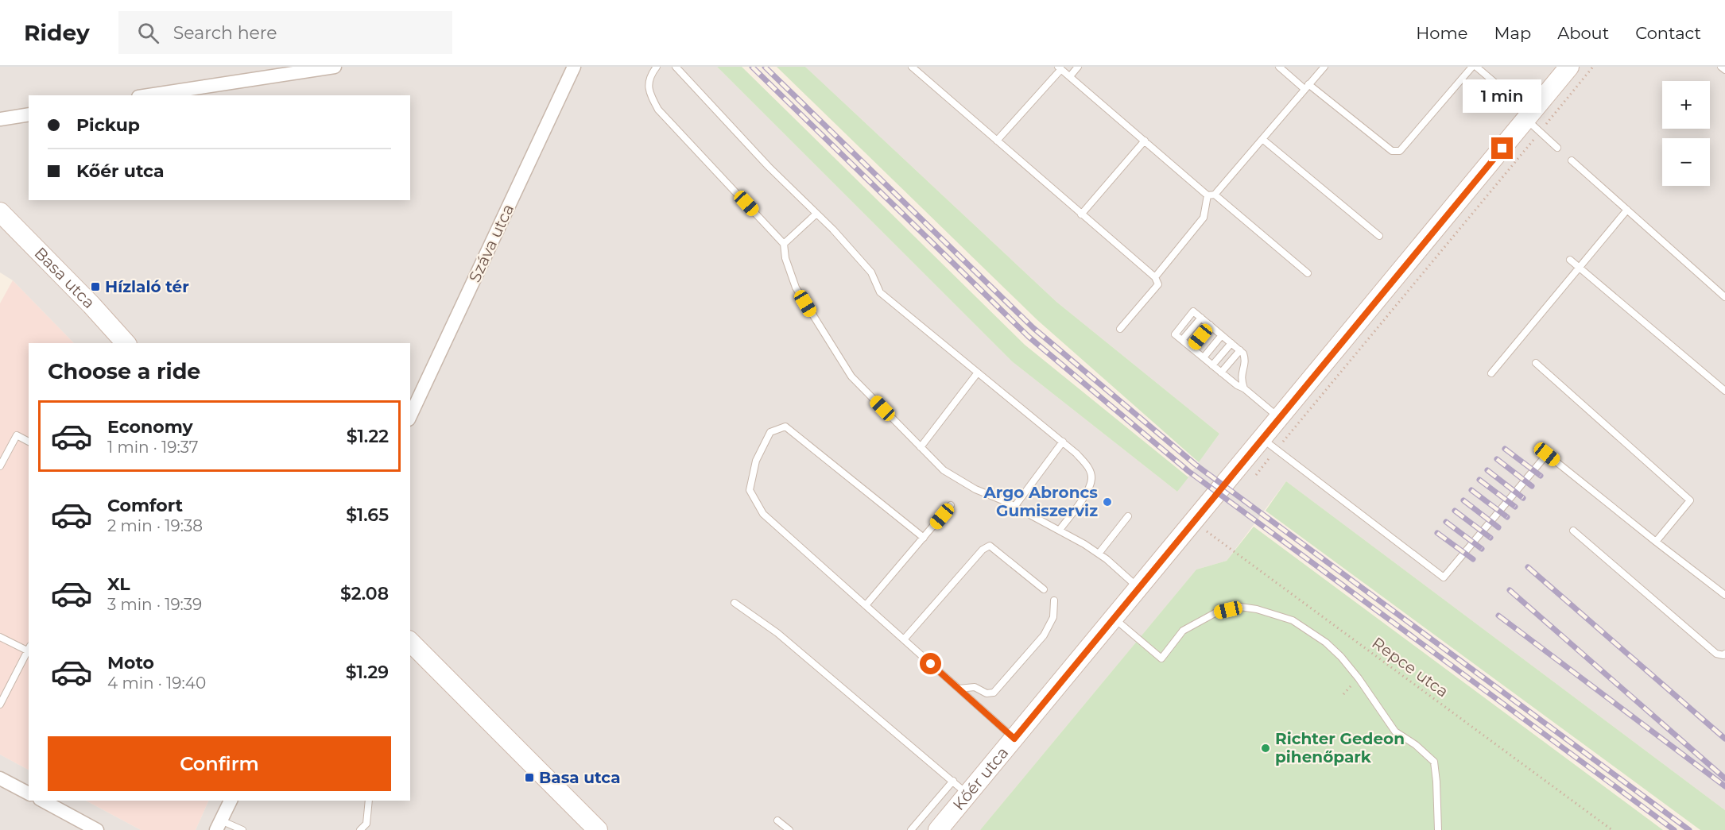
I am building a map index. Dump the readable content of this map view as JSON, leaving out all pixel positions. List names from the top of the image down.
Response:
{
  "streets": {
    "street": ["Száva utca", "Basa utca", "Kőér utca"],
    "path": ["Repce utca"]
  },
  "crossings": [
    ["Repce utca", "Kőér utca"]
  ],
  "places": {
    "transit": ["Hízlaló tér", "Basa utca"],
    "other": ["Argo Abroncs Gumiszerviz", "Richter Gedeon pihenőpark"]
  },
  "page": {
    "header": "Ridey",
    "search": "Search here",
    "nav": [
      "Home",
      "Map",
      "About",
      "Contact"
    ],
    "bubble": "1 min",
    "map_buttons": ["+", "−"],
    "banner": ["Pickup", "Kőér utca"],
    "heading": "Choose a ride",
    "list": [
      {
        "name": "Economy",
        "note": "1 min · 19:37",
        "value": "$1.22"
      },
      {
        "name": "Comfort",
        "note": "2 min · 19:38",
        "value": "$1.65"
      },
      {
        "name": "XL",
        "note": "3 min · 19:39",
        "value": "$2.08"
      },
      {
        "name": "Moto",
        "note": "4 min · 19:40",
        "value": "$1.29"
      }
    ],
    "buttons": "Confirm"
  }
}
